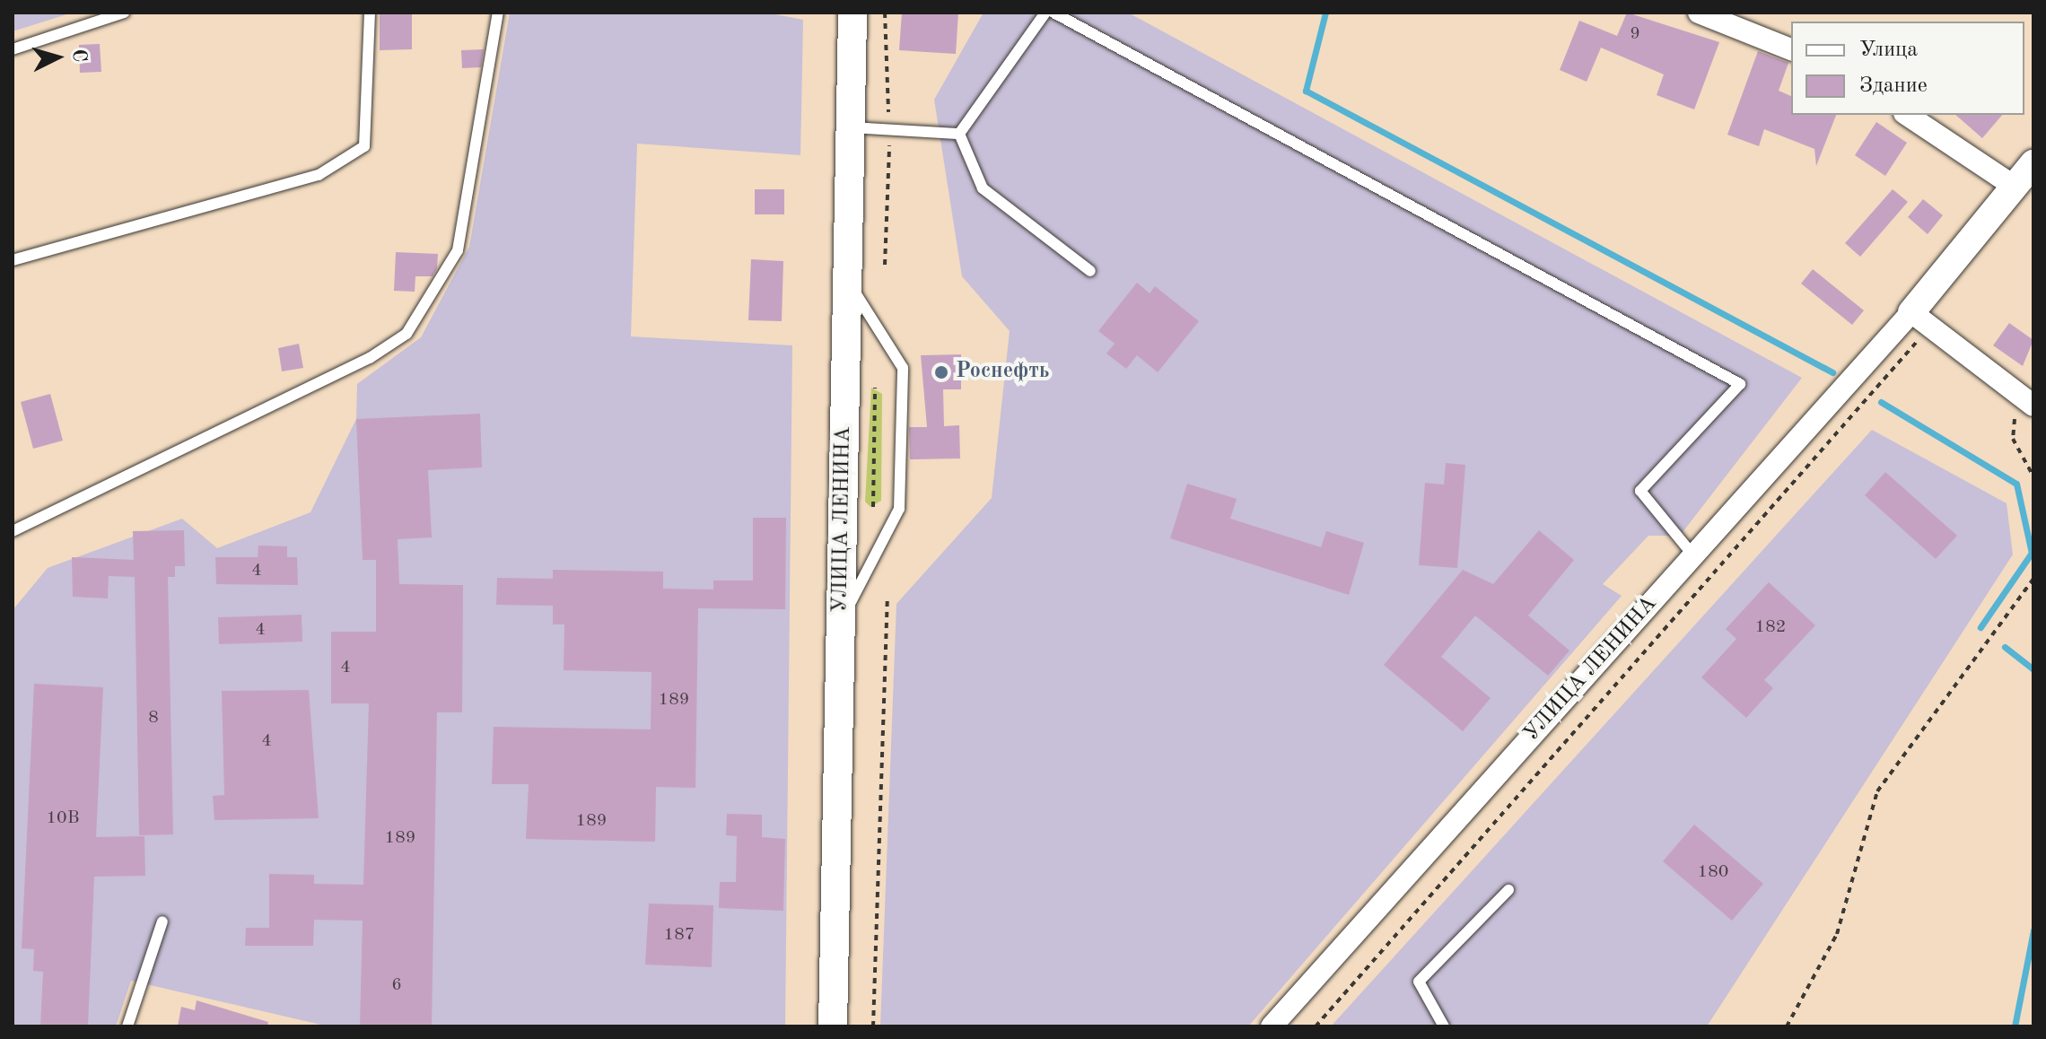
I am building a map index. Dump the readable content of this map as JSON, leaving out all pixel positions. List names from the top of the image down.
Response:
{
  "streets": {
    "main road": ["УЛИЦА ЛЕНИНА"]
  },
  "places": ["Роснефть"],
  "house_numbers": [
    "9",
    "4",
    "182",
    "4",
    "4",
    "189",
    "8",
    "4",
    "10В",
    "189",
    "189",
    "180",
    "187",
    "6"
  ],
  "legend": ["Улица", "Здание"],
  "north": "right"
}
